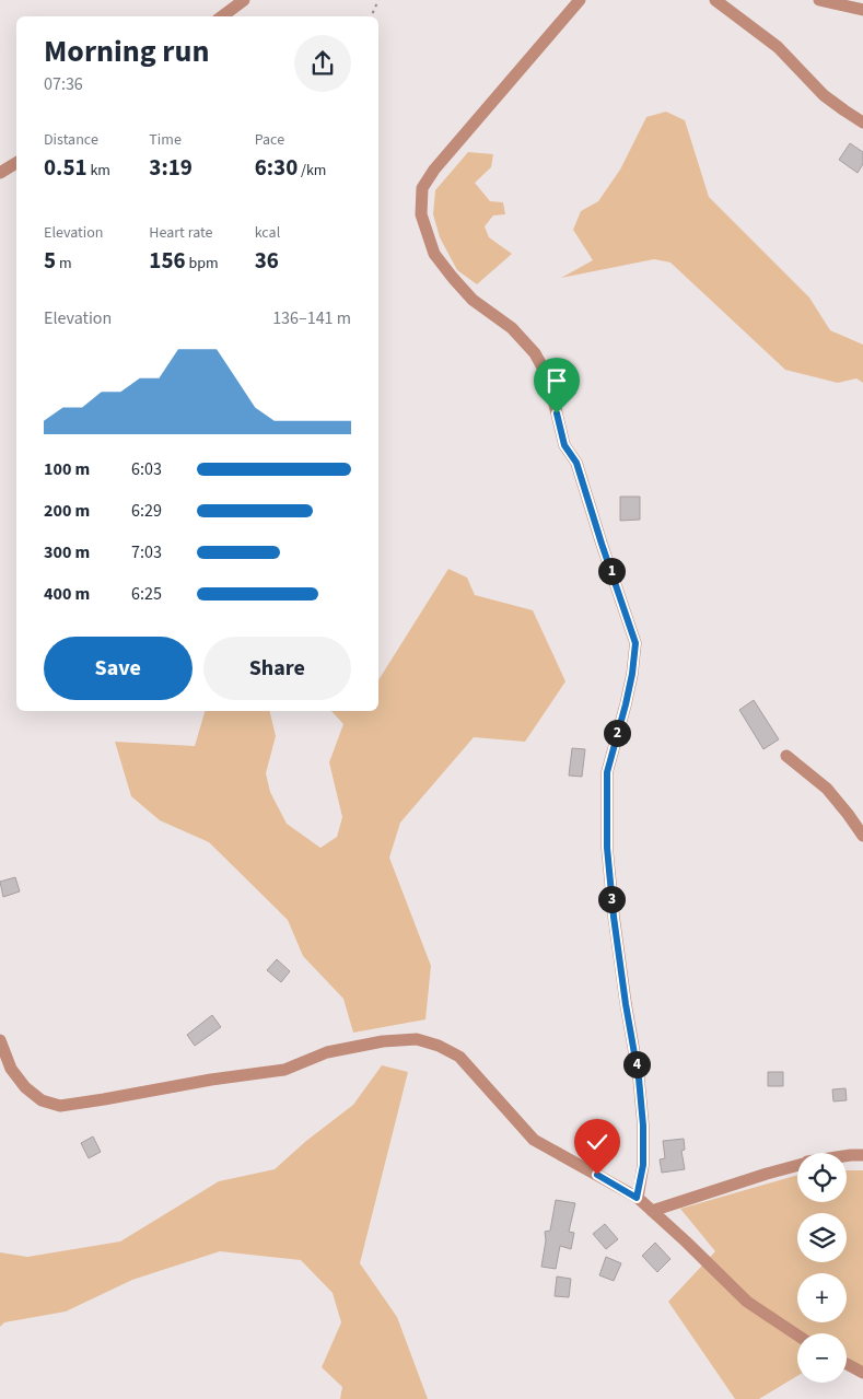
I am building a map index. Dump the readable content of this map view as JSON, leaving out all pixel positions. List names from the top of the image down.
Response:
{
  "page": {
    "heading": ["Morning run", "07:36"],
    "stats": [
      ["Distance", "0.51 km"],
      ["Time", "3:19"],
      ["Pace", "6:30 /km"],
      ["Elevation", "5 m"],
      ["Heart rate", "156 bpm"],
      ["kcal", "36"]
    ],
    "chart": ["Elevation", "136–141 m"],
    "list": [
      {
        "name": "100 m",
        "note": "6:03"
      },
      {
        "name": "200 m",
        "note": "6:29"
      },
      {
        "name": "300 m",
        "note": "7:03"
      },
      {
        "name": "400 m",
        "note": "6:25"
      }
    ],
    "pins": [
      "1",
      "2",
      "3",
      "4"
    ],
    "buttons": ["Save", "Share"],
    "map_buttons": ["+", "−"]
  }
}
